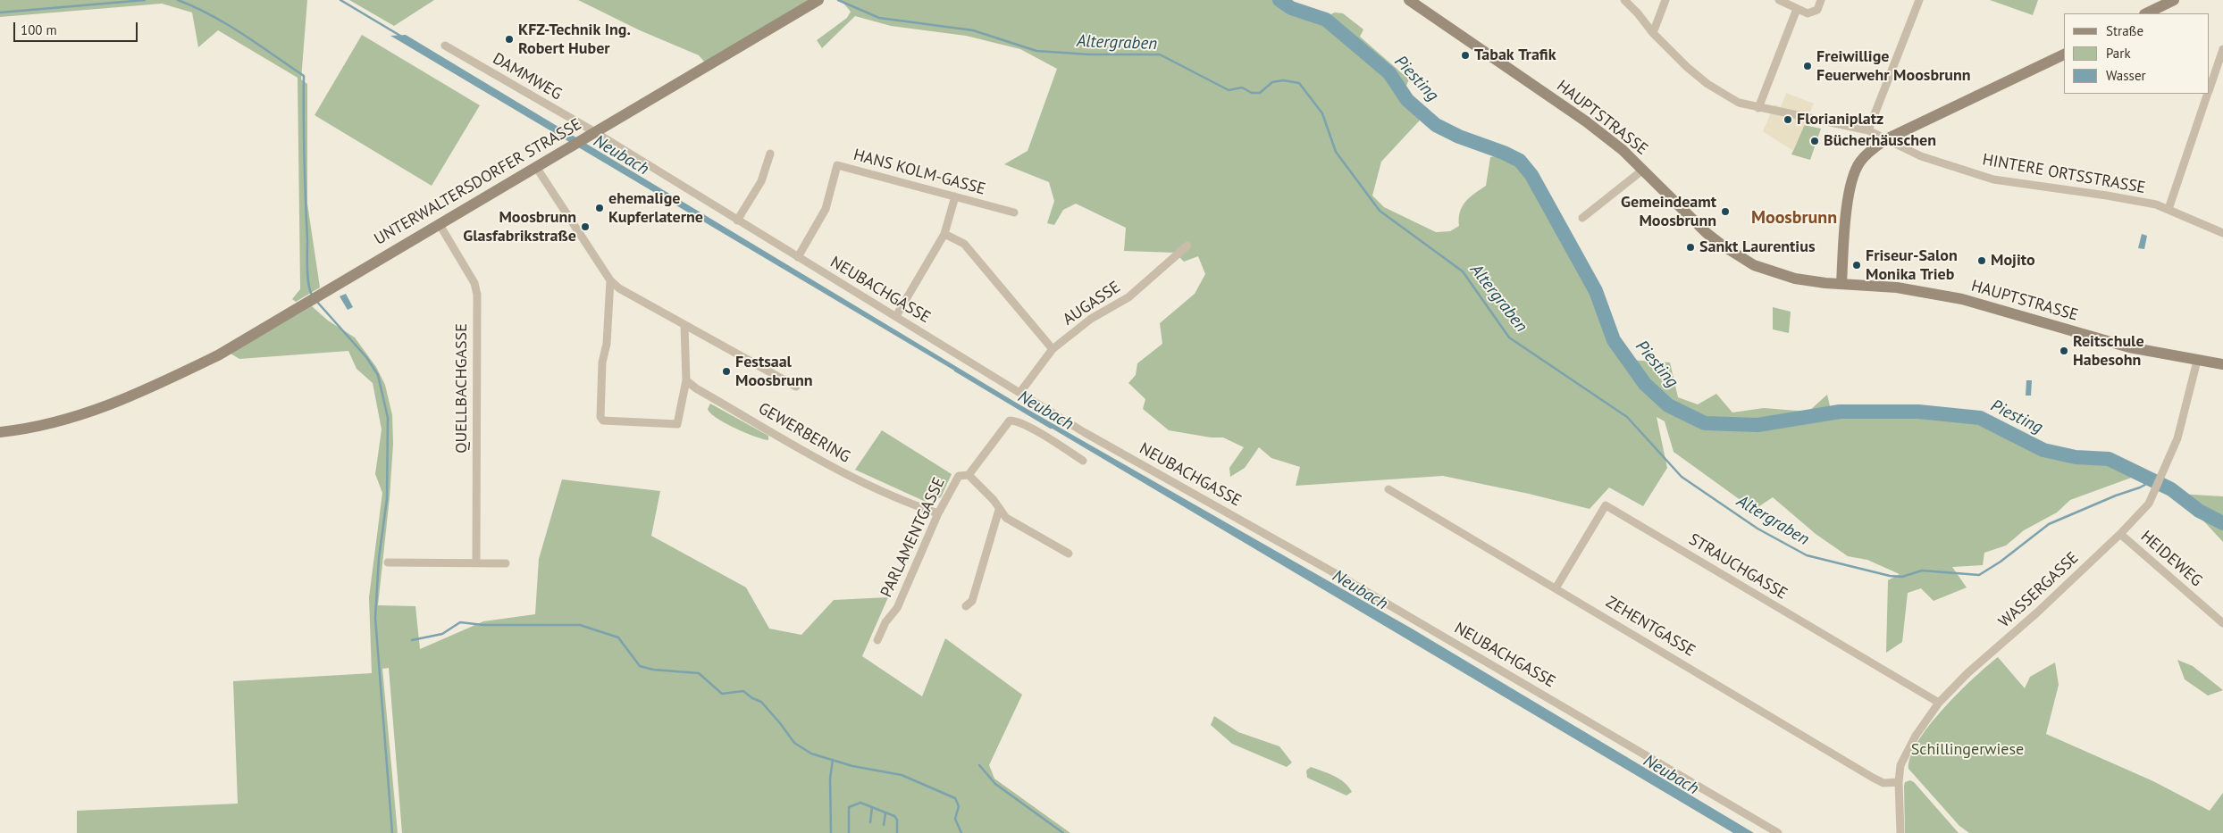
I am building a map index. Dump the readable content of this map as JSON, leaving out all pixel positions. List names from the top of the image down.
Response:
{
  "streets": {
    "main road": ["HAUPTSTRASSE", "UNTERWALTERSDORFER STRASSE"],
    "street": [
      "DAMMWEG",
      "HANS KOLM-GASSE",
      "HINTERE ORTSSTRASSE",
      "NEUBACHGASSE",
      "AUGASSE",
      "QUELLBACHGASSE",
      "GEWERBERING",
      "PARLAMENTGASSE",
      "HEIDEWEG",
      "STRAUCHGASSE",
      "WASSERGASSE",
      "ZEHENTGASSE"
    ]
  },
  "crossings": [
    ["DAMMWEG", "UNTERWALTERSDORFER STRASSE"],
    ["DAMMWEG", "NEUBACHGASSE"],
    ["HAUPTSTRASSE", "WASSERGASSE"],
    ["HANS KOLM-GASSE", "NEUBACHGASSE"],
    ["UNTERWALTERSDORFER STRASSE", "NEUBACHGASSE"],
    ["UNTERWALTERSDORFER STRASSE", "QUELLBACHGASSE"],
    ["NEUBACHGASSE", "AUGASSE"],
    ["GEWERBERING", "PARLAMENTGASSE"],
    ["HEIDEWEG", "WASSERGASSE"],
    ["STRAUCHGASSE", "WASSERGASSE"],
    ["STRAUCHGASSE", "ZEHENTGASSE"],
    ["WASSERGASSE", "ZEHENTGASSE"]
  ],
  "districts": ["Moosbrunn"],
  "water": ["Altergraben", "Piesting", "Neubach"],
  "parks": ["Schillingerwiese"],
  "places": [
    "KFZ-Technik Ing. Robert Huber",
    "Tabak Trafik",
    "Freiwillige Feuerwehr Moosbrunn",
    "Florianiplatz",
    "Bücherhäuschen",
    "ehemalige Kupferlaterne",
    "Gemeindeamt Moosbrunn",
    "Moosbrunn Glasfabrikstraße",
    "Sankt Laurentius",
    "Mojito",
    "Friseur-Salon Monika Trieb",
    "Reitschule Habesohn",
    "Festsaal Moosbrunn"
  ],
  "legend": ["Straße", "Park", "Wasser"],
  "scale_bar": "100 m"
}
